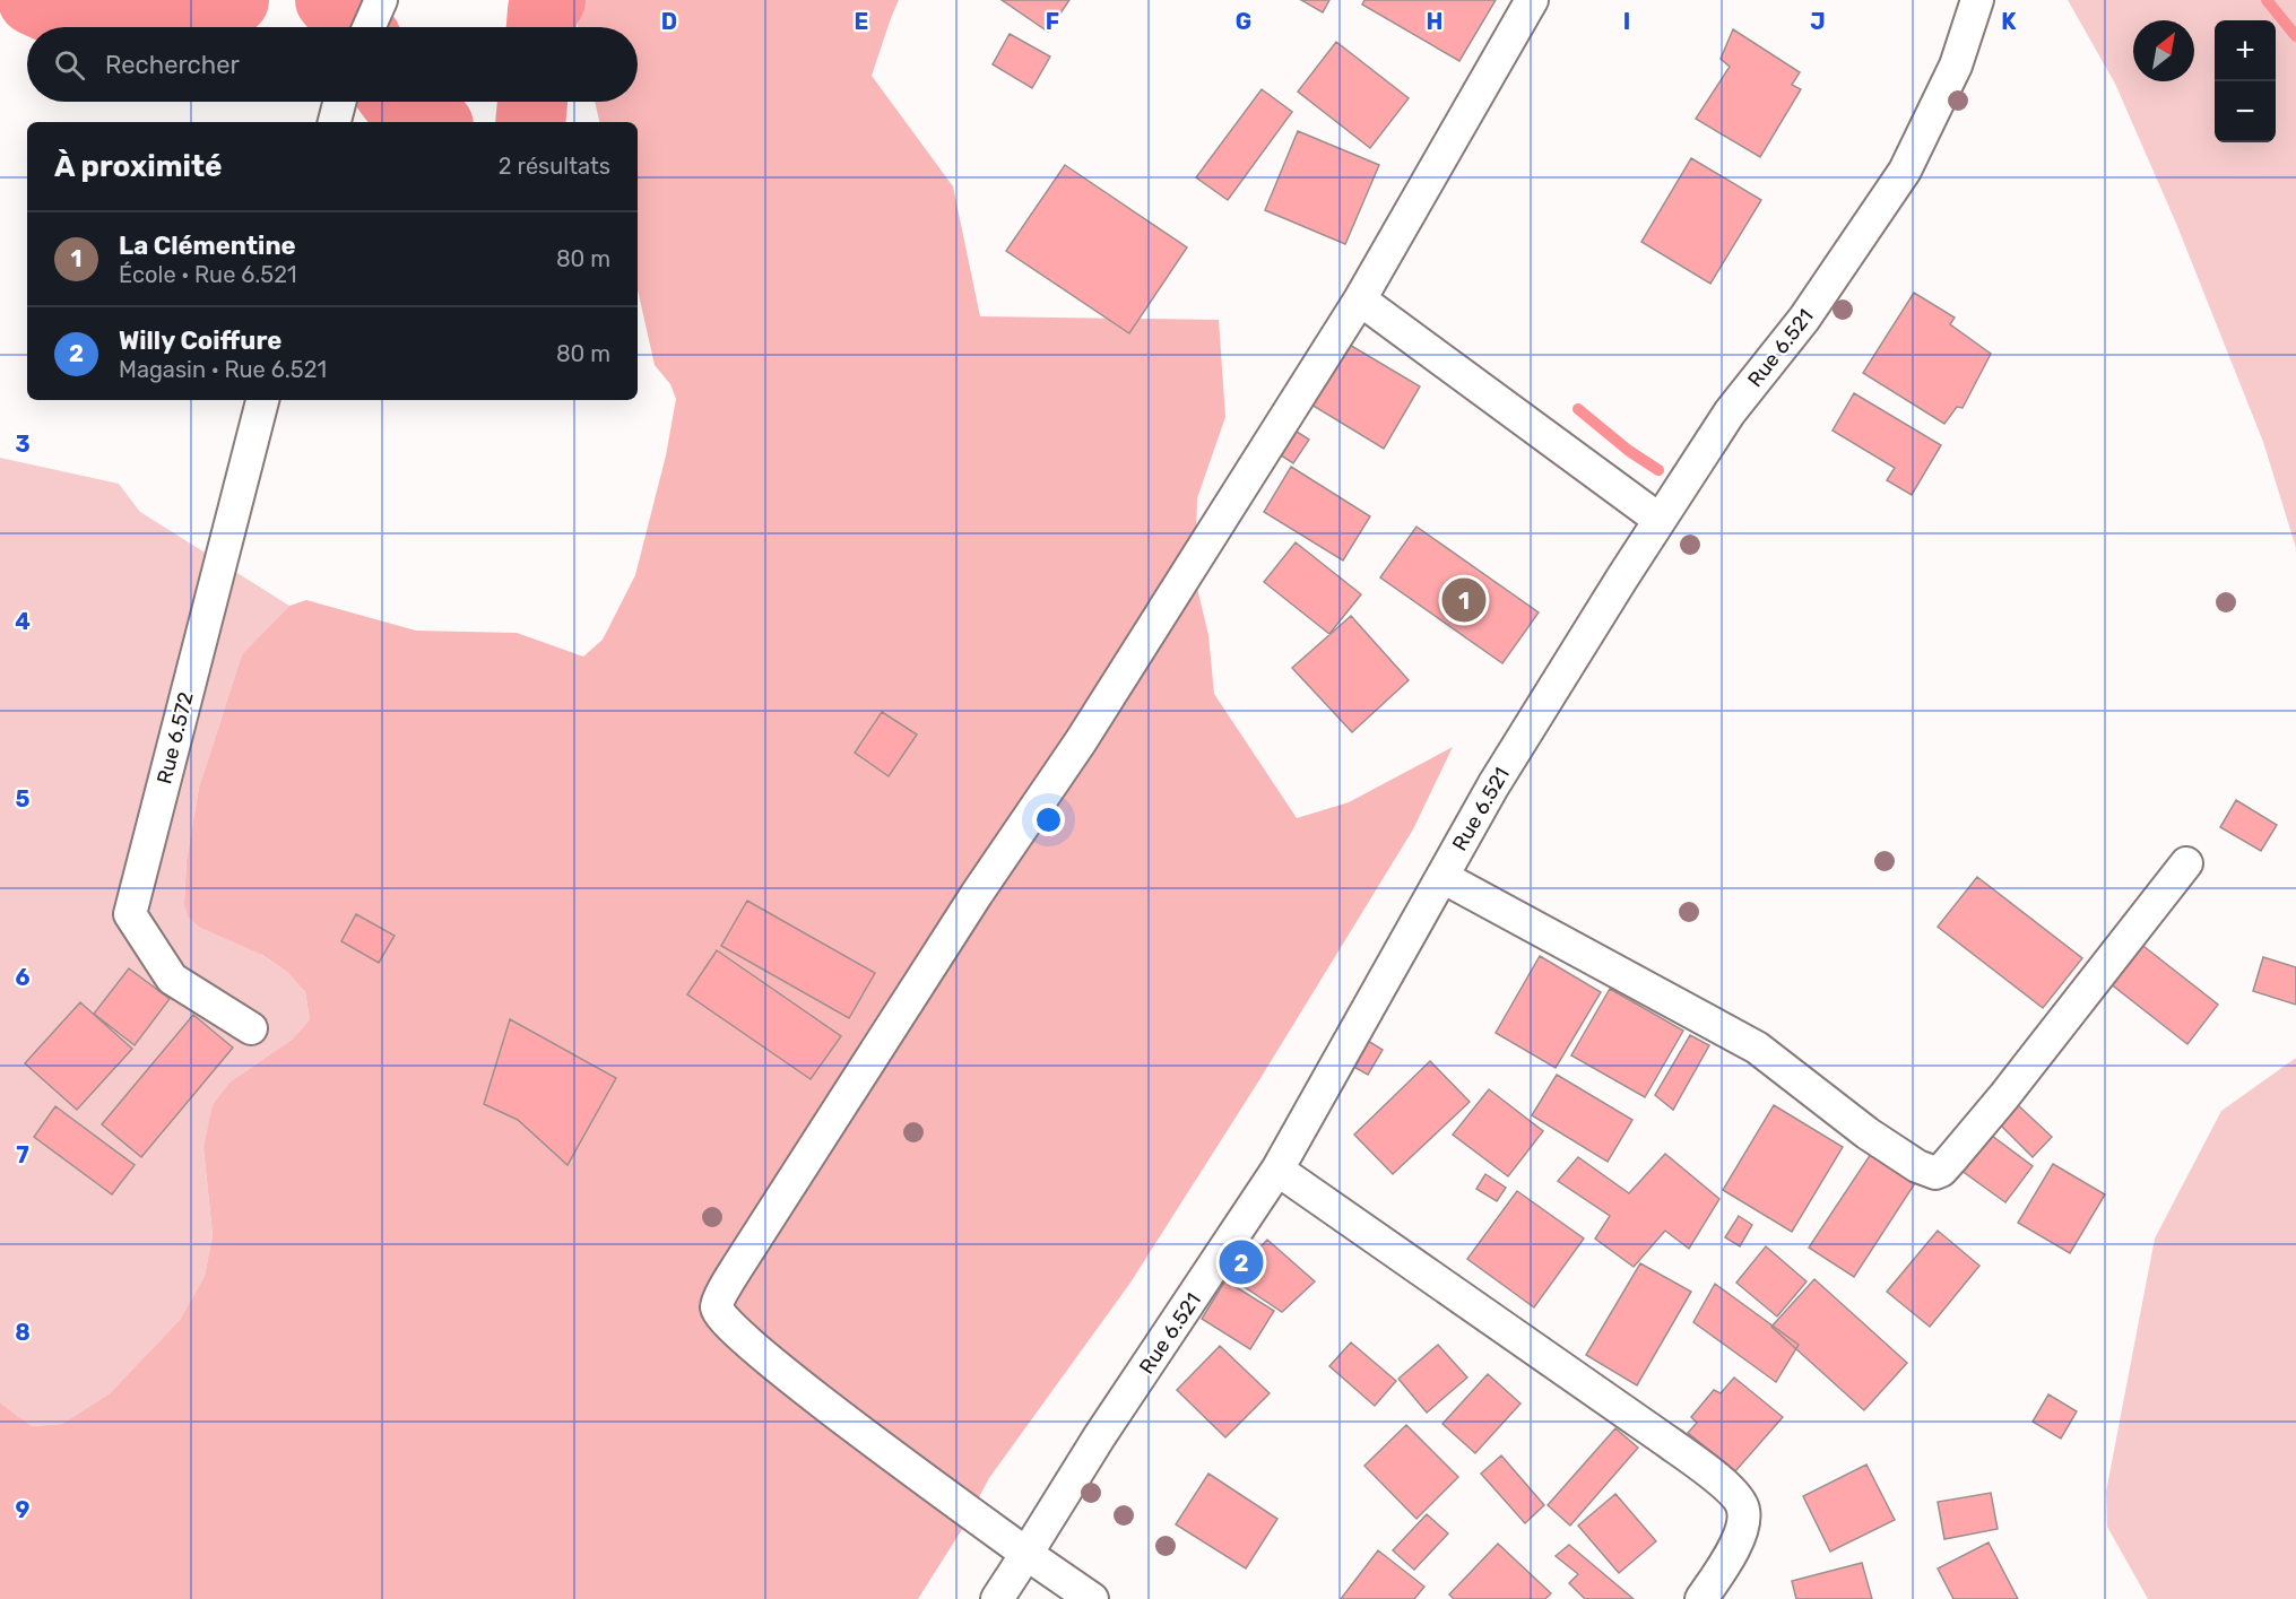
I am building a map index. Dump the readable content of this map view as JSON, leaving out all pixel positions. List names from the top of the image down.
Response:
{
  "streets": {
    "street": ["Rue 6.521", "Rue 6.572"]
  },
  "north": "top right",
  "page": {
    "map_buttons": ["+", "−"],
    "search": "Rechercher",
    "heading": ["À proximité", "2 résultats"],
    "list": [
      {
        "mark": "1",
        "name": "La Clémentine",
        "note": "École · Rue 6.521",
        "value": "80 m"
      },
      {
        "mark": "2",
        "name": "Willy Coiffure",
        "note": "Magasin · Rue 6.521",
        "value": "80 m"
      }
    ],
    "pins": ["1", "2"]
  },
  "grid": {
    "columns": [
      "D",
      "E",
      "F",
      "G",
      "H",
      "I",
      "J",
      "K"
    ],
    "rows": [
      "3",
      "4",
      "5",
      "6",
      "7",
      "8",
      "9"
    ]
  }
}
